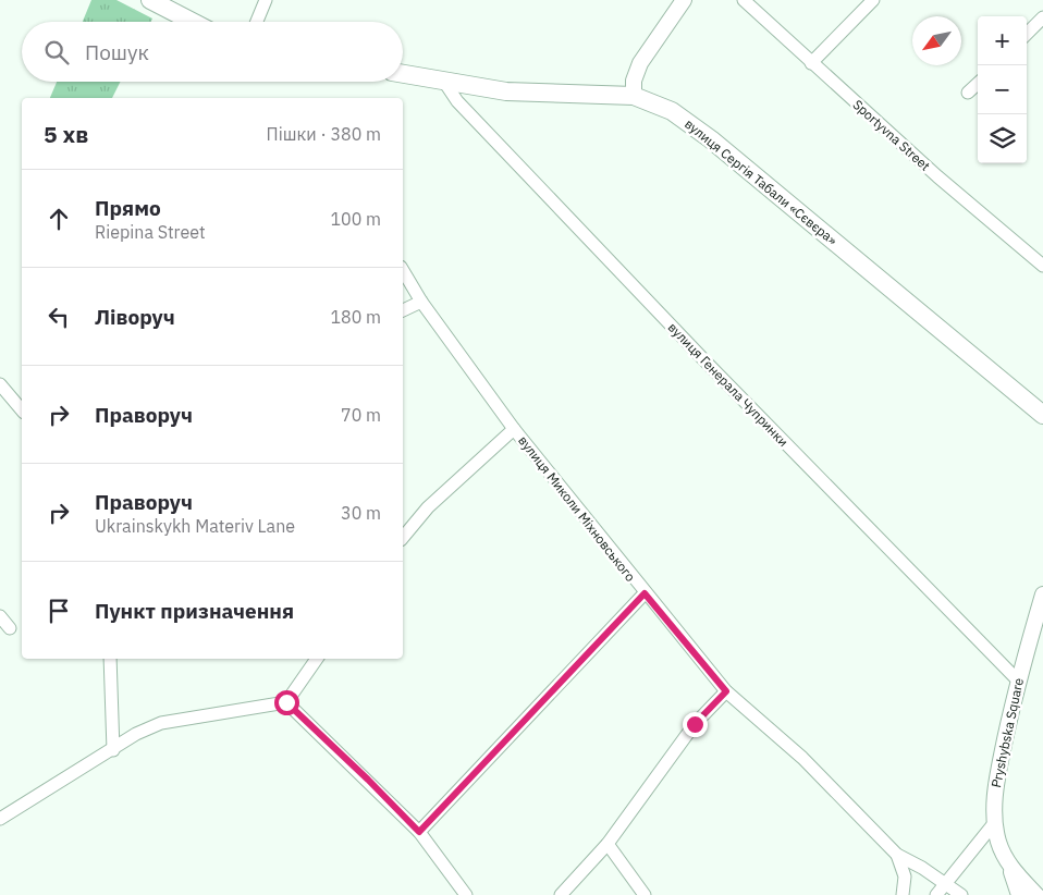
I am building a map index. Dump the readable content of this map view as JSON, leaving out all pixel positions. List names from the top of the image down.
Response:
{
  "streets": {
    "main road": ["вулиця Сергія Табали «Сєвєра»"],
    "street": [
      "Sportyvna Street",
      "вулиця Генерала Чупринки",
      "вулиця Миколи Міхновського",
      "Pryshybska Square"
    ]
  },
  "crossings": [
    ["вулиця Сергія Табали «Сєвєра»", "вулиця Генерала Чупринки"],
    ["вулиця Генерала Чупринки", "Pryshybska Square"]
  ],
  "north": "bottom left",
  "page": {
    "map_buttons": ["+", "−"],
    "search": "Пошук",
    "heading": ["5 хв", "Пішки · 380 m"],
    "list": [
      ["Прямо", "Riepina Street", "100 m"],
      ["Ліворуч", "180 m"],
      ["Праворуч", "70 m"],
      ["Праворуч", "Ukrainskykh Materiv Lane", "30 m"],
      "Пункт призначення"
    ]
  }
}
